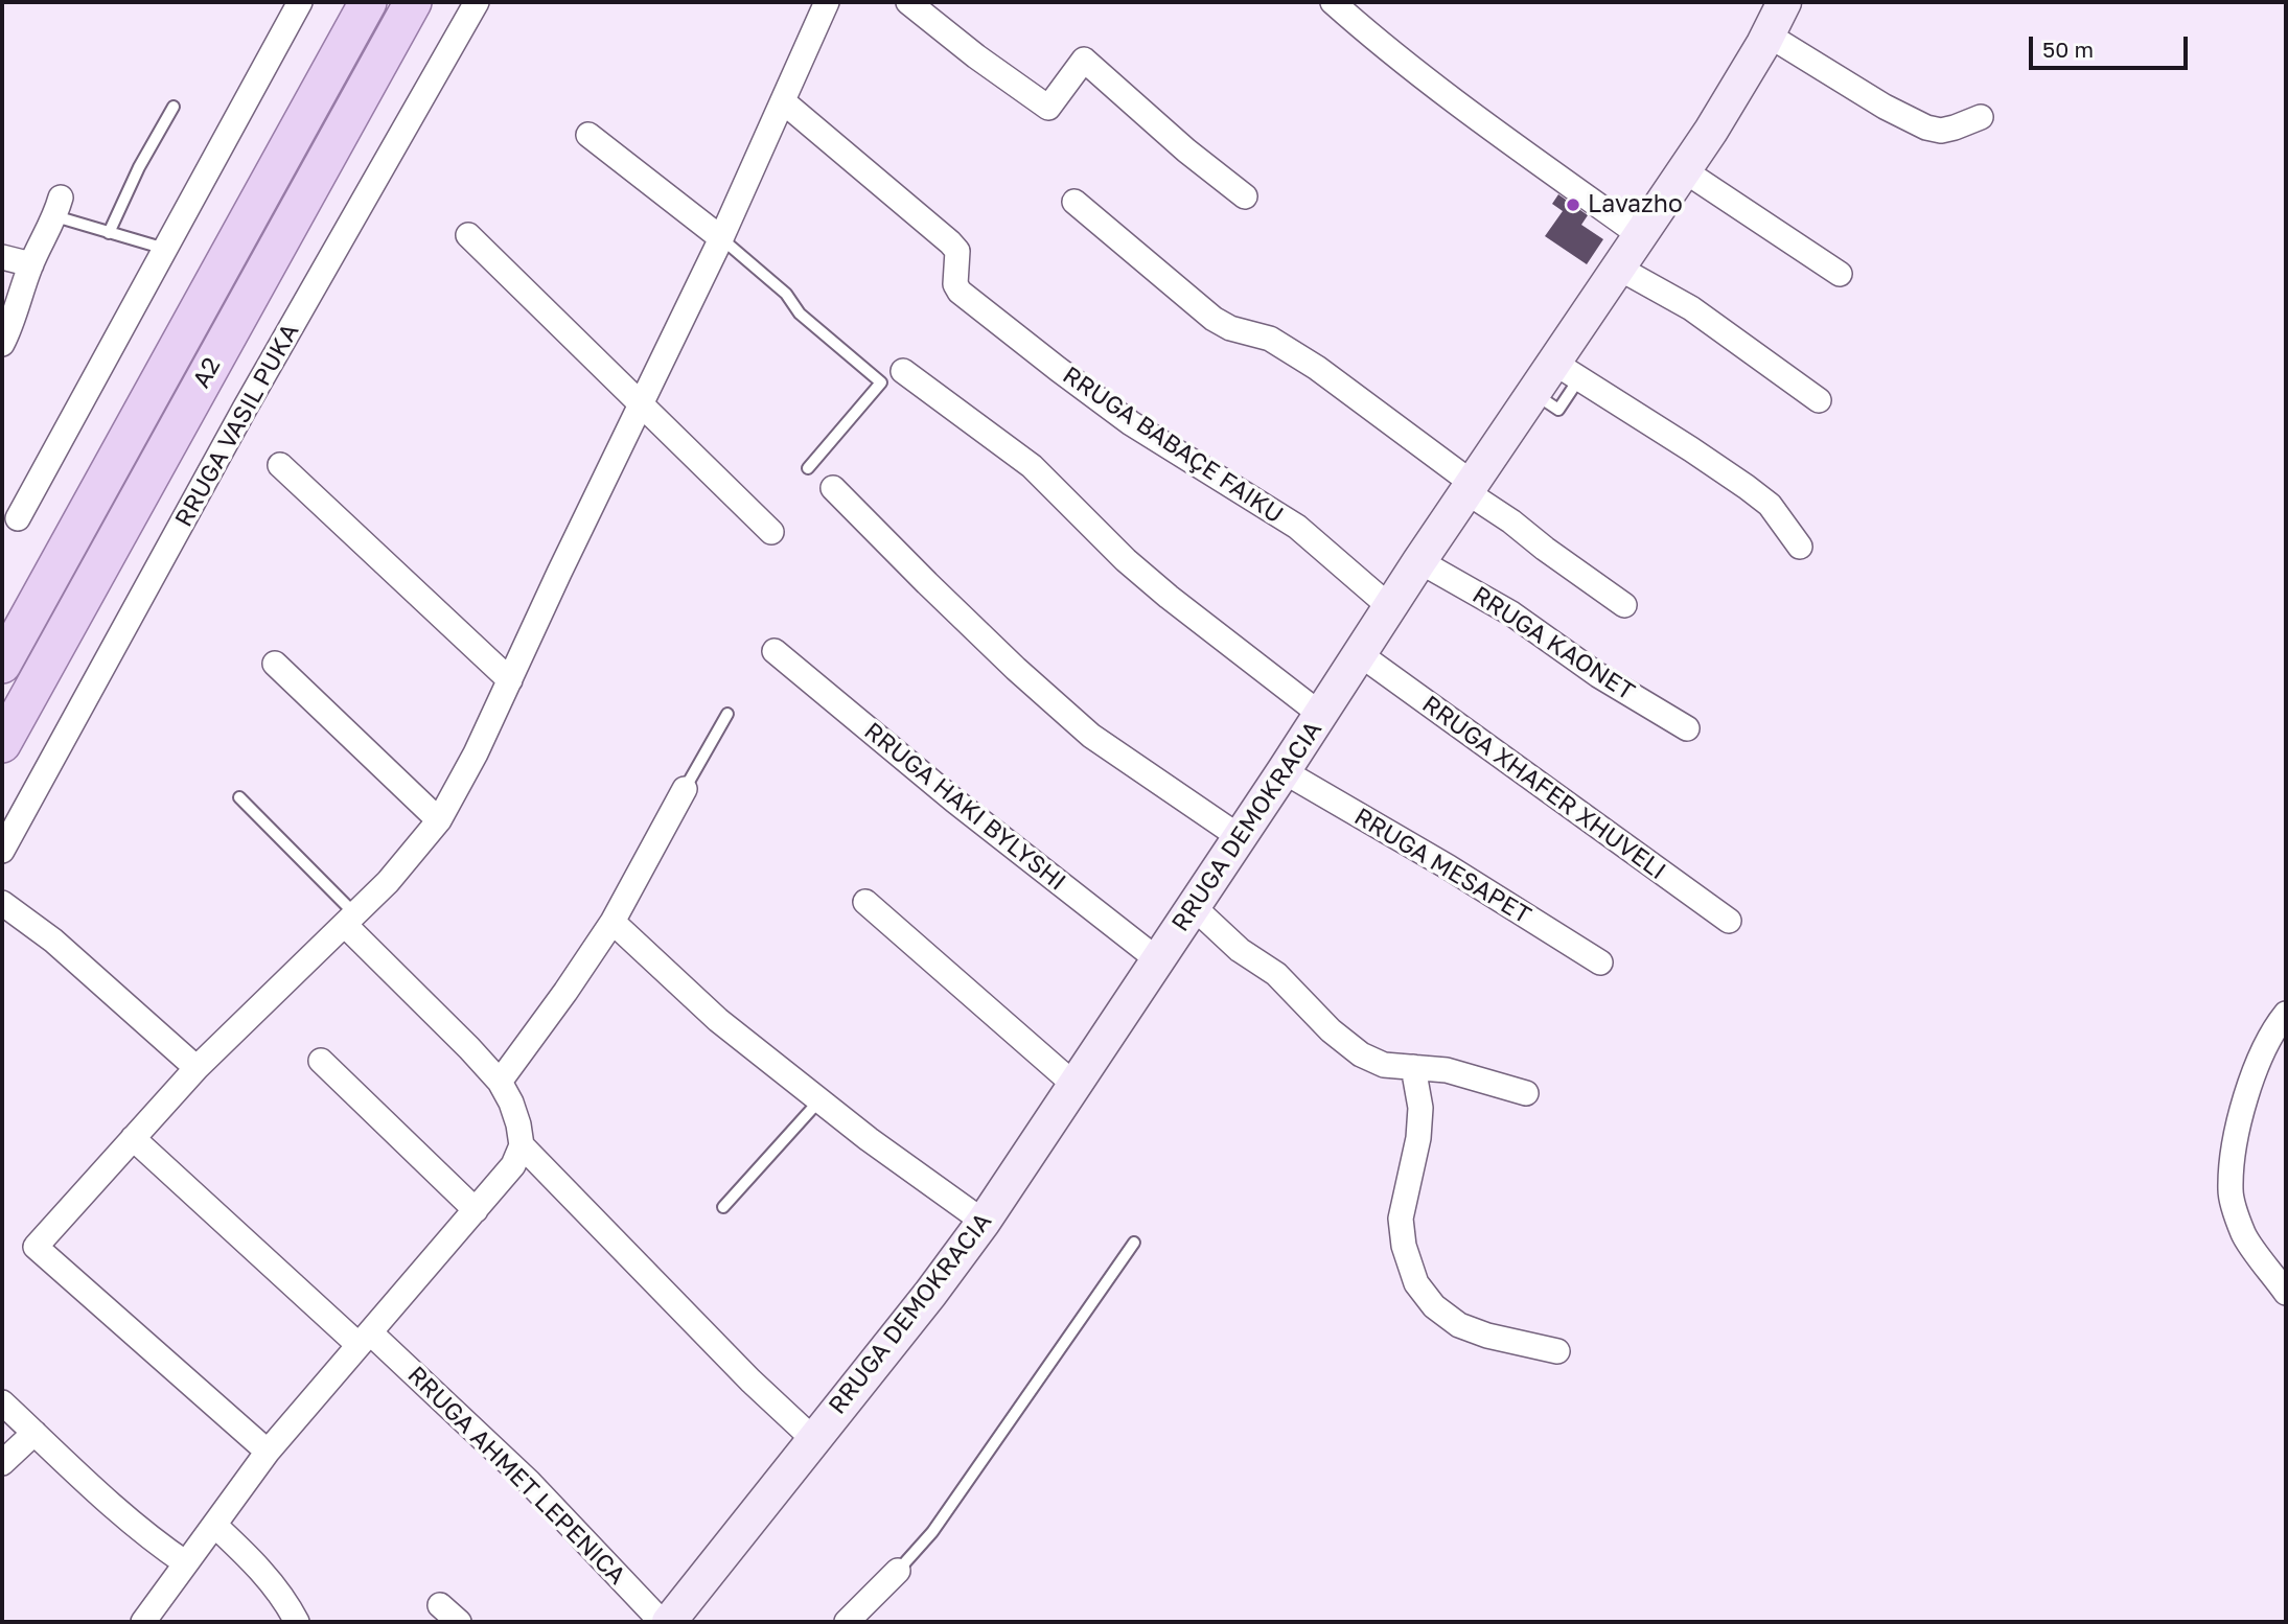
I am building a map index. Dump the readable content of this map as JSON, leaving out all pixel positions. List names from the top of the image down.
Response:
{
  "streets": {
    "main road": ["A2", "RRUGA DEMOKRACIA"],
    "street": [
      "RRUGA VASIL PUKA",
      "RRUGA BABAÇE FAIKU",
      "RRUGA KAONET",
      "RRUGA XHAFER XHUVELI",
      "RRUGA HAKI BYLYSHI",
      "RRUGA MESAPET",
      "RRUGA AHMET LEPENICA"
    ]
  },
  "crossings": [
    ["RRUGA BABAÇE FAIKU", "RRUGA DEMOKRACIA"],
    ["RRUGA KAONET", "RRUGA DEMOKRACIA"],
    ["RRUGA XHAFER XHUVELI", "RRUGA DEMOKRACIA"],
    ["RRUGA HAKI BYLYSHI", "RRUGA DEMOKRACIA"],
    ["RRUGA DEMOKRACIA", "RRUGA MESAPET"]
  ],
  "places": ["Lavazho"],
  "scale_bar": "50 m"
}
